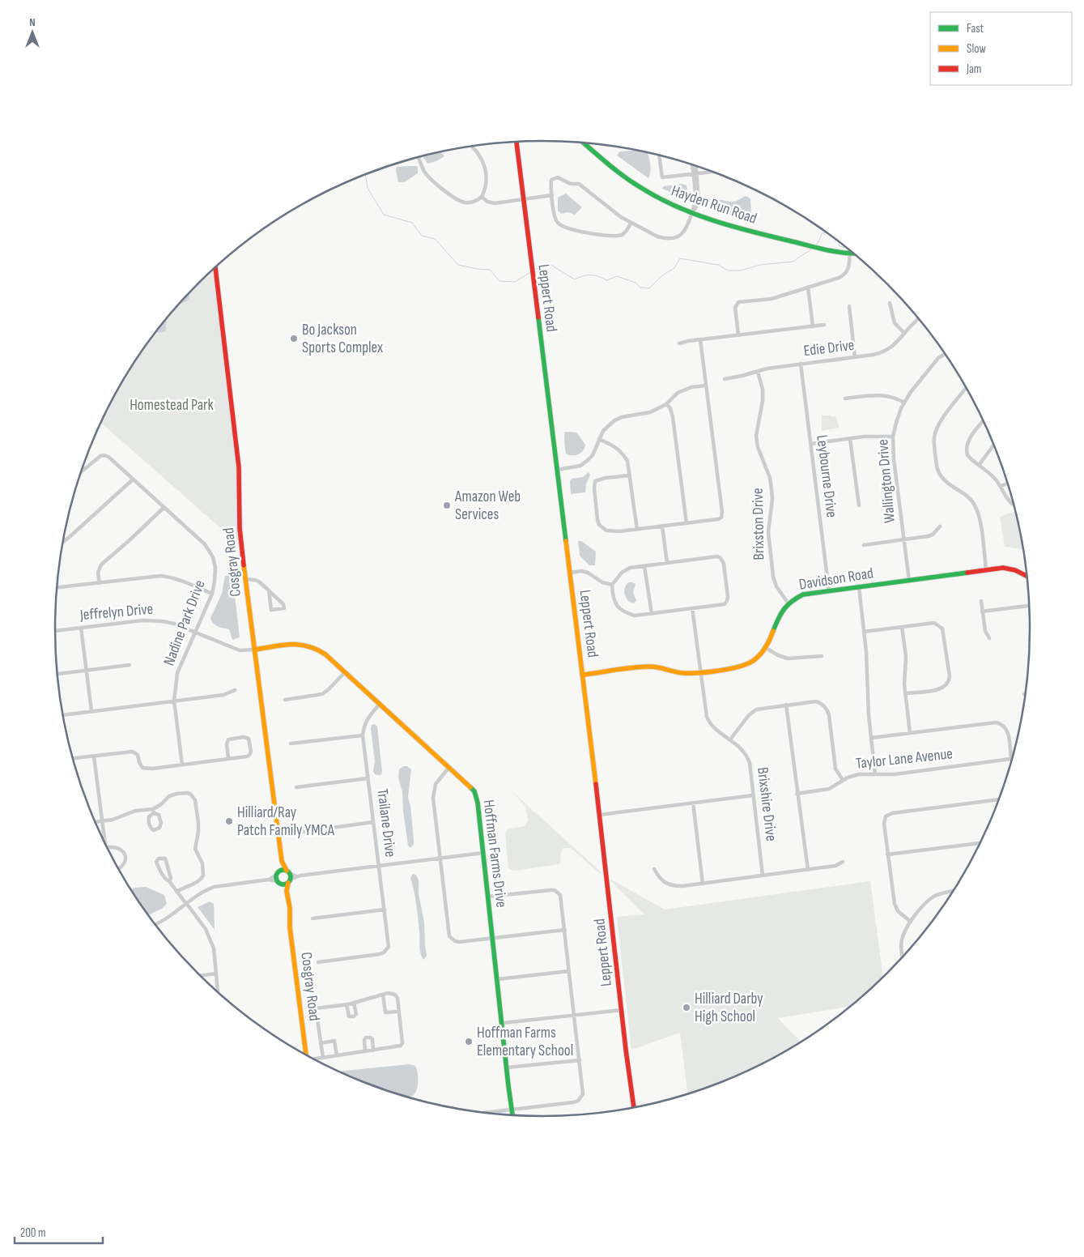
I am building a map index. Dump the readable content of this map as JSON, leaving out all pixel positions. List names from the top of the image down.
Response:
{
  "streets": {
    "main road": [
      "Hayden Run Road",
      "Leppert Road",
      "Cosgray Road",
      "Davidson Road",
      "Hoffman Farms Drive"
    ],
    "street": [
      "Edie Drive",
      "Leybourne Drive",
      "Wallington Drive",
      "Brixston Drive",
      "Jeffrelyn Drive",
      "Nadine Park Drive",
      "Taylor Lane Avenue",
      "Brixshire Drive",
      "Trailane Drive"
    ]
  },
  "crossings": [
    ["Leppert Road", "Davidson Road"],
    ["Edie Drive", "Leybourne Drive"],
    ["Edie Drive", "Brixston Drive"],
    ["Leybourne Drive", "Davidson Road"],
    ["Wallington Drive", "Davidson Road"],
    ["Brixston Drive", "Davidson Road"],
    ["Cosgray Road", "Jeffrelyn Drive"],
    ["Cosgray Road", "Hoffman Farms Drive"],
    ["Davidson Road", "Brixshire Drive"],
    ["Jeffrelyn Drive", "Nadine Park Drive"],
    ["Jeffrelyn Drive", "Hoffman Farms Drive"],
    ["Trailane Drive", "Hoffman Farms Drive"]
  ],
  "parks": ["Homestead Park"],
  "places": [
    "Bo Jackson Sports Complex",
    "Amazon Web Services",
    "Hilliard/Ray Patch Family YMCA",
    "Hilliard Darby High School",
    "Hoffman Farms Elementary School"
  ],
  "legend": ["Fast", "Slow", "Jam"],
  "scale_bar": "200 m",
  "north": "top"
}
